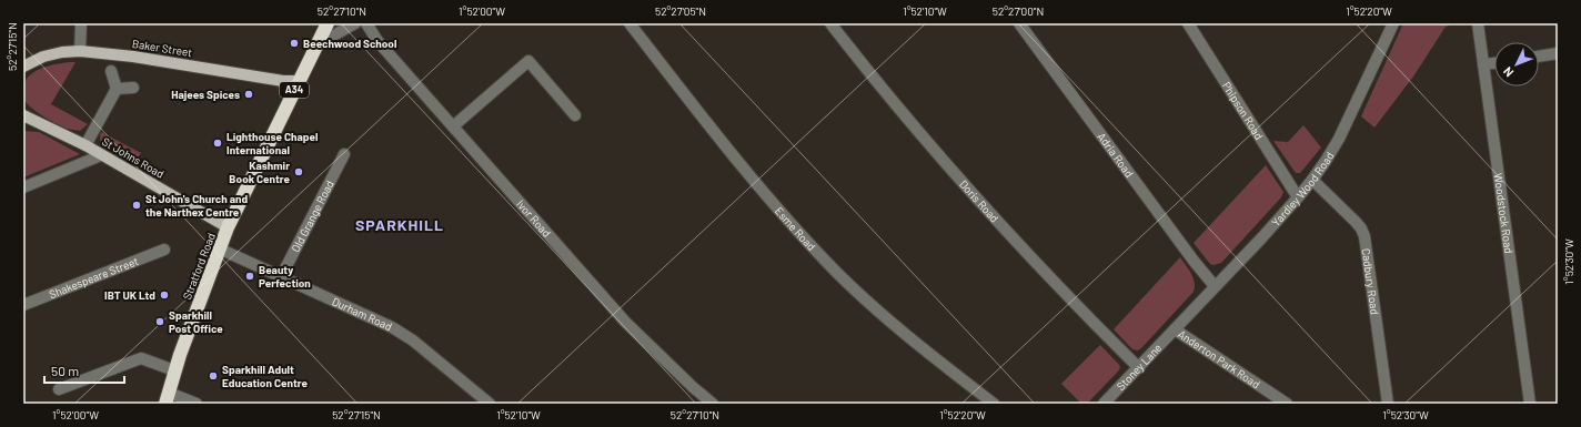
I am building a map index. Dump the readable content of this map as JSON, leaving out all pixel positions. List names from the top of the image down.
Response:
{
  "streets": {
    "highway": ["A34", "Stratford Road"],
    "main road": ["Baker Street", "St Johns Road"],
    "street": [
      "Phipson Road",
      "Adria Road",
      "Yardley Wood Road",
      "Doris Road",
      "Woodstock Road",
      "Old Grange Road",
      "Ivor Road",
      "Esme Road",
      "Shakespeare Street",
      "Cadbury Road",
      "Durham Road",
      "Anderton Park Road",
      "Stoney Lane"
    ]
  },
  "crossings": [
    ["Baker Street", "Stratford Road"],
    ["Phipson Road", "Yardley Wood Road"],
    ["Adria Road", "Yardley Wood Road"],
    ["St Johns Road", "Stratford Road"],
    ["Yardley Wood Road", "Cadbury Road"],
    ["Yardley Wood Road", "Anderton Park Road"],
    ["Yardley Wood Road", "Stoney Lane"],
    ["Doris Road", "Stoney Lane"],
    ["Old Grange Road", "Durham Road"],
    ["Stratford Road", "Durham Road"],
    ["Anderton Park Road", "Stoney Lane"]
  ],
  "districts": ["SPARKHILL"],
  "places": [
    "Beechwood School",
    "Hajees Spices",
    "Lighthouse Chapel International",
    "Kashmir Book Centre",
    "St John's Church and the Narthex Centre",
    "Beauty Perfection",
    "IBT UK Ltd",
    "Sparkhill Post Office",
    "Sparkhill Adult Education Centre"
  ],
  "scale_bar": "50 m",
  "north": "bottom left",
  "coordinates": [
    "52°27'10\"N",
    "1°52'00\"W",
    "52°27'05\"N",
    "1°52'10\"W",
    "52°27'00\"N",
    "1°52'20\"W",
    "52°27'15\"N",
    "1°52'30\"W"
  ]
}
